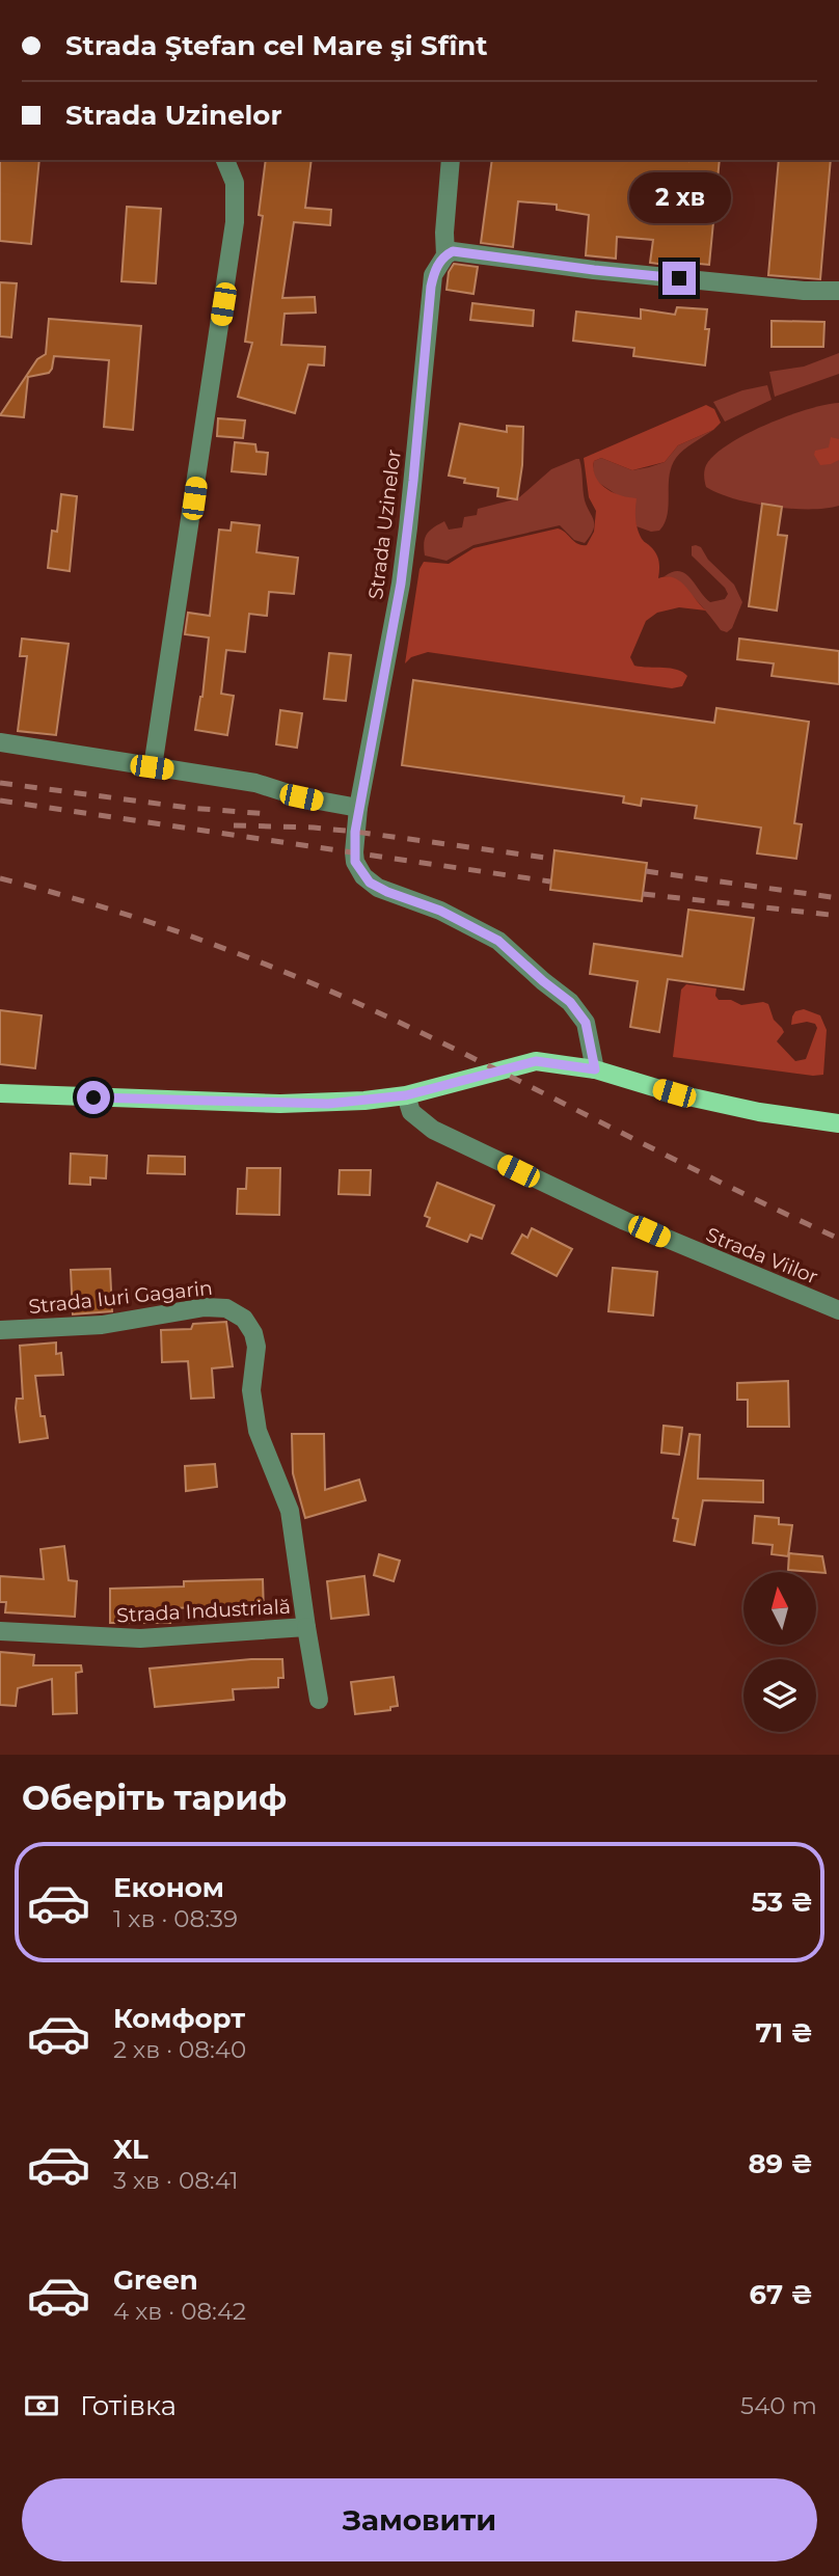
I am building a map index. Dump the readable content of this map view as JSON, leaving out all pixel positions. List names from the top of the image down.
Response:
{
  "streets": {
    "street": [
      "Strada Uzinelor",
      "Strada Viilor",
      "Strada Iuri Gagarin",
      "Strada Industrială"
    ]
  },
  "crossings": [
    ["Strada Iuri Gagarin", "Strada Industrială"]
  ],
  "north": "top",
  "page": {
    "banner": ["Strada Ştefan cel Mare şi Sfînt", "Strada Uzinelor"],
    "bubble": "2 хв",
    "heading": "Оберіть тариф",
    "list": [
      {
        "name": "Економ",
        "note": "1 хв · 08:39",
        "value": "53 ₴"
      },
      {
        "name": "Комфорт",
        "note": "2 хв · 08:40",
        "value": "71 ₴"
      },
      {
        "name": "XL",
        "note": "3 хв · 08:41",
        "value": "89 ₴"
      },
      {
        "name": "Green",
        "note": "4 хв · 08:42",
        "value": "67 ₴"
      }
    ],
    "pay": ["Готівка", "540 m"],
    "buttons": "Замовити"
  }
}
